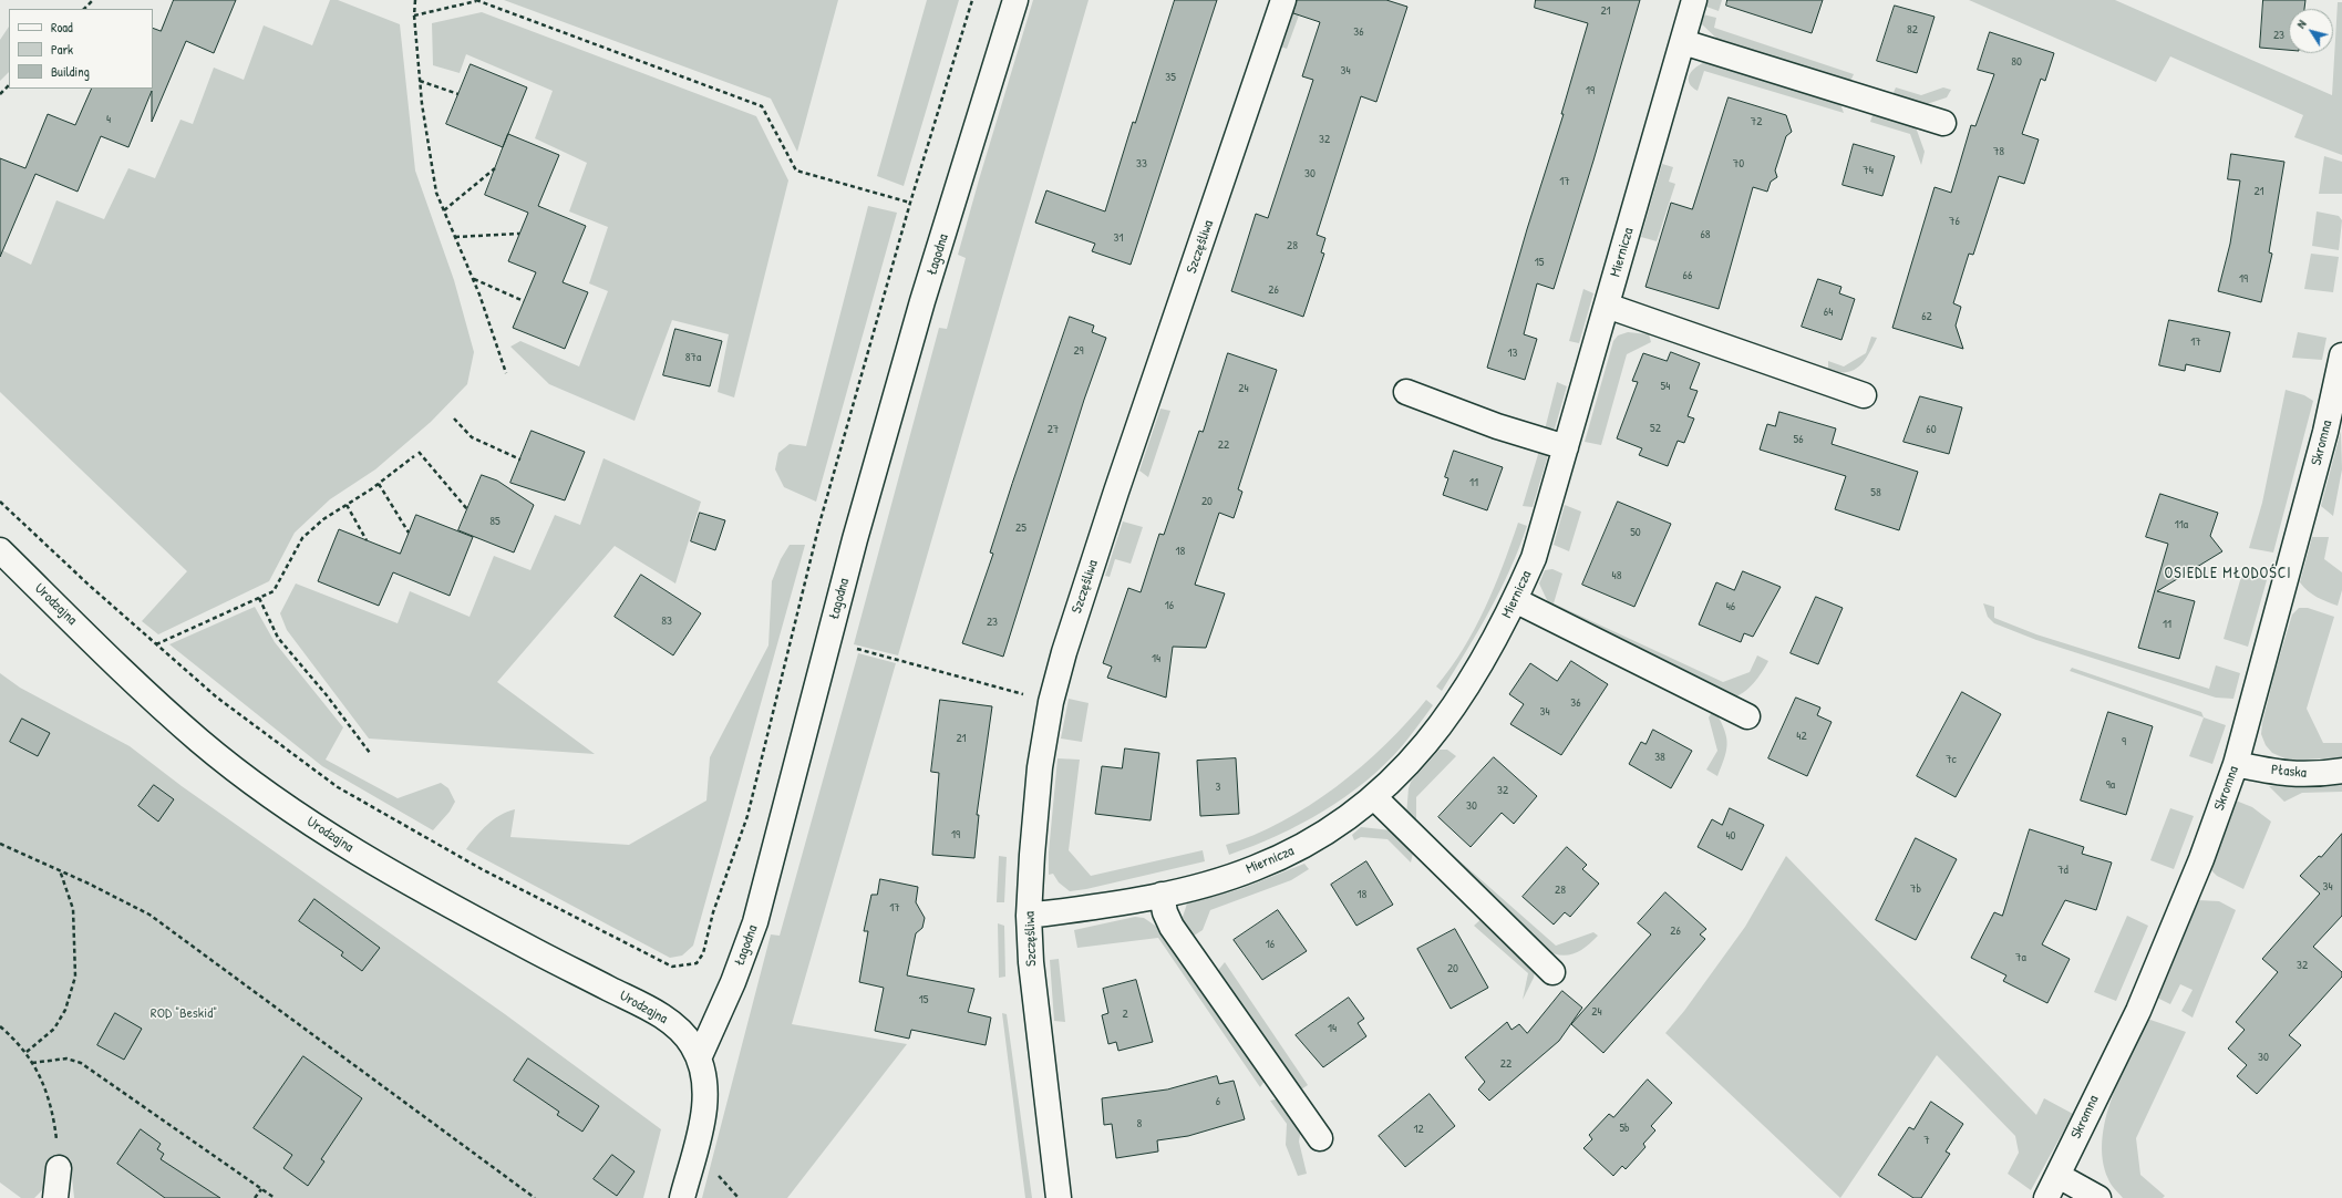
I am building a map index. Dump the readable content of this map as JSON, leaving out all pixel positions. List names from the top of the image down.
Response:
{
  "streets": {
    "street": [
      "Szczęśliwa",
      "Miernicza",
      "Łagodna",
      "Skromna",
      "Urodzajna",
      "Płaska"
    ]
  },
  "crossings": [
    ["Szczęśliwa", "Miernicza"],
    ["Łagodna", "Urodzajna"],
    ["Skromna", "Płaska"]
  ],
  "districts": ["OSIEDLE MŁODOŚCI"],
  "parks": ["ROD \"Beskid\""],
  "house_numbers": [
    "21",
    "82",
    "36",
    "23",
    "80",
    "34",
    "35",
    "19",
    "4",
    "72",
    "32",
    "78",
    "33",
    "70",
    "74",
    "30",
    "17",
    "21",
    "76",
    "68",
    "31",
    "28",
    "15",
    "66",
    "19",
    "26",
    "64",
    "62",
    "17",
    "29",
    "13",
    "87a",
    "54",
    "24",
    "52",
    "27",
    "60",
    "56",
    "22",
    "11",
    "58",
    "20",
    "85",
    "11a",
    "25",
    "50",
    "18",
    "48",
    "16",
    "46",
    "83",
    "23",
    "11",
    "14",
    "36",
    "34",
    "42",
    "21",
    "9",
    "38",
    "7c",
    "9a",
    "3",
    "32",
    "30",
    "19",
    "40",
    "7d",
    "34",
    "7b",
    "28",
    "18",
    "17",
    "26",
    "16",
    "7a",
    "32",
    "20",
    "15",
    "24",
    "2",
    "14",
    "30",
    "22",
    "6",
    "8",
    "5b",
    "12",
    "7"
  ],
  "legend": ["Road", "Park", "Building"],
  "north": "top left"
}
